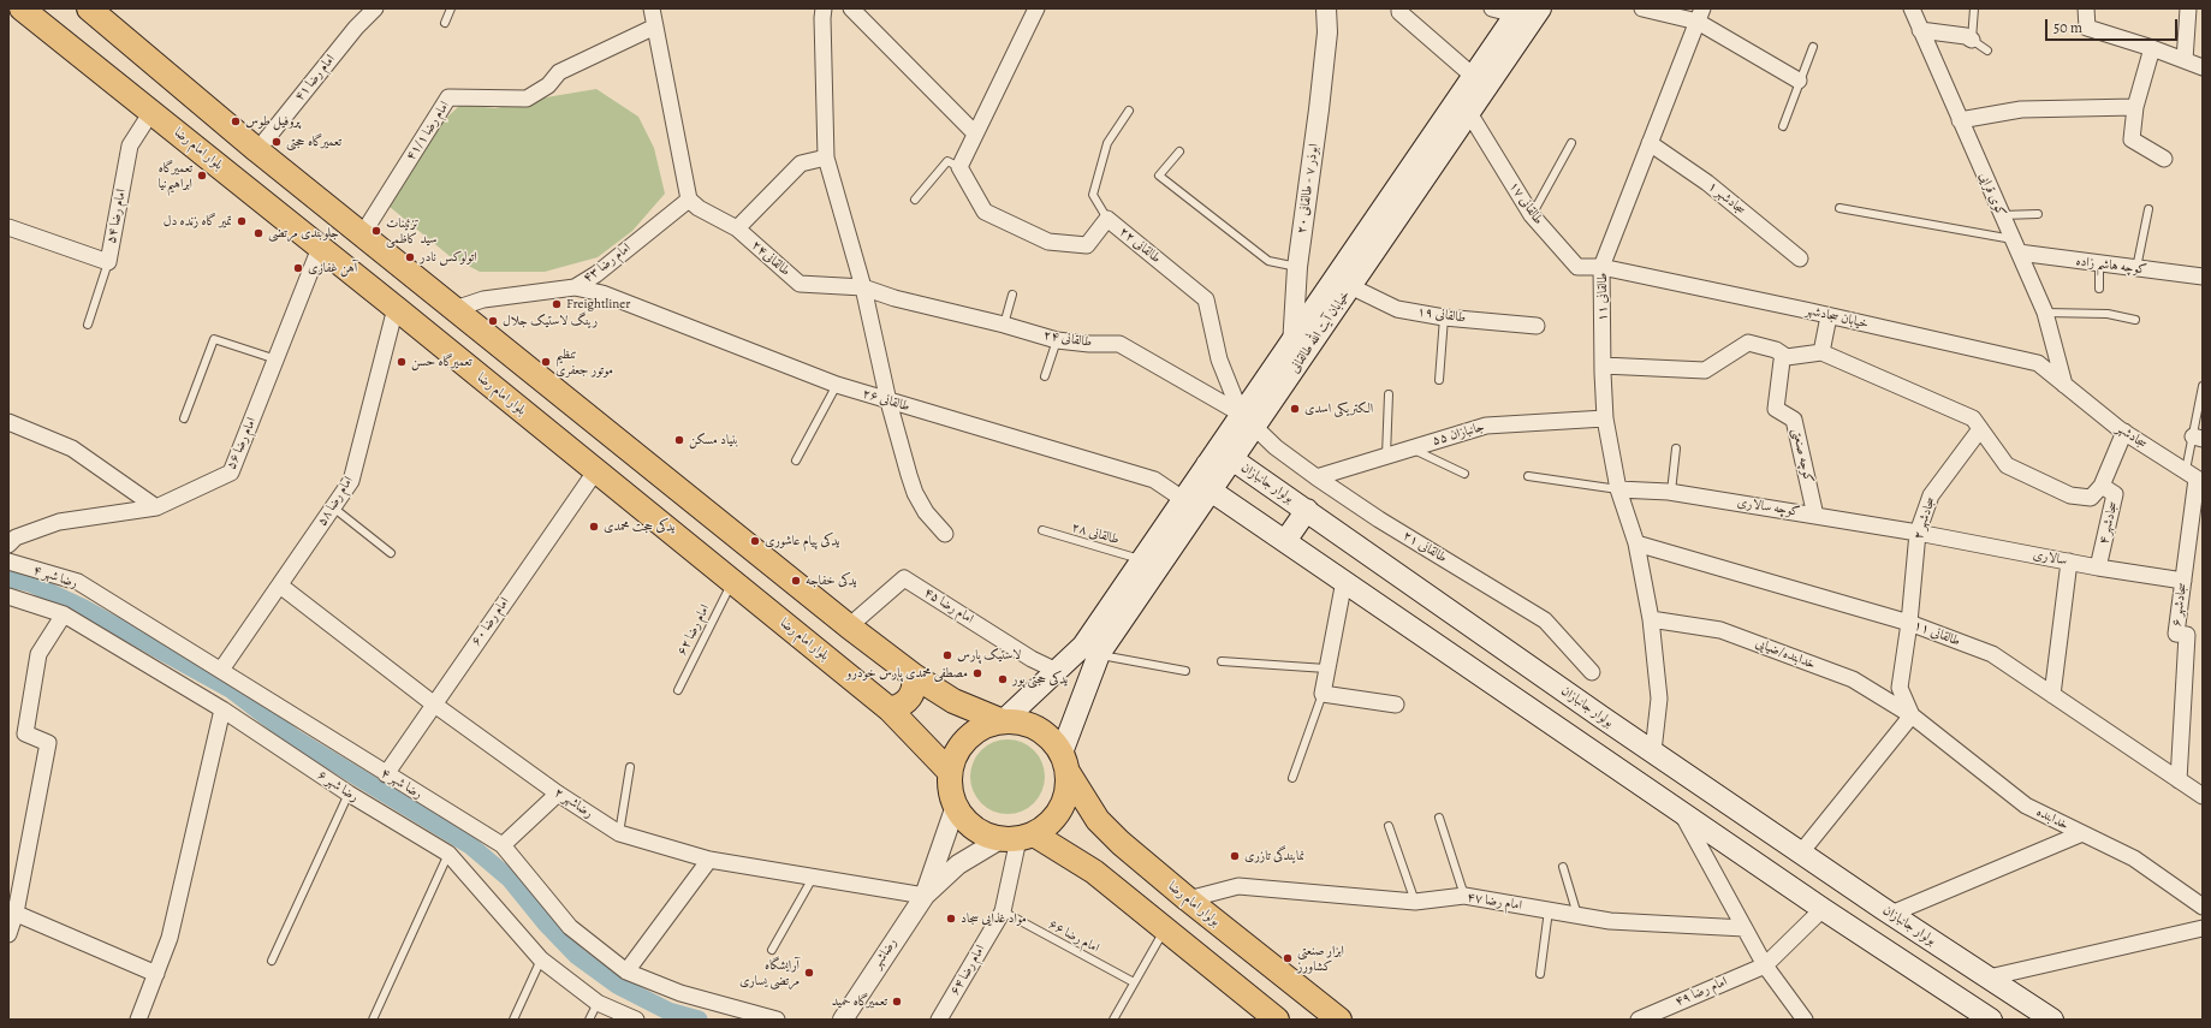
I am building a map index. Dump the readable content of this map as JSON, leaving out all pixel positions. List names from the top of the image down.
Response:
{
  "streets": {
    "main road": [
      "بلوار امام رضا",
      "خیابان آیت الله طالقانی",
      "بولوار جانبازان",
      "بولوار امام رضا"
    ],
    "street": [
      "امام رضا ۴۱",
      "امام رضا ۴۱/۱",
      "ابوذر ۷ - طالقانی ۲۰",
      "کوی قرایی",
      "سجادشهر ۱",
      "طالقانی ۱۷",
      "امام رضا ۵۴",
      "طالقانی ۲۲",
      "طالقانی۲۴",
      "امام رضا ۴۳",
      "کوچه هاشم زاده",
      "طالقانی ۱۱",
      "طالقانی ۱۹",
      "خیابان سجادشهر",
      "طالقانی ۲۴",
      "طالقانی ۲۶",
      "جانبازان ۵۵",
      "سجادشهر",
      "امام رضا ۵۶",
      "کوچه صنعتی",
      "امام رضا ۵۸",
      "کوچه سالاری",
      "سجادشهر ۲",
      "سجادشهر ۴",
      "طالقانی ۲۱",
      "سالاری",
      "رضا شهر ۴",
      "سجادشهر ۶",
      "امام رضا ۴۵",
      "امام رضا ۶۰",
      "خدابنده/ضیایی",
      "رضا شهر ۶",
      "رضاشهر ۲",
      "خدابنده",
      "امام رضا ۴۷",
      "رضاشهر",
      "امام رضا ۶۴",
      "امام رضا ۴۹"
    ],
    "lane": ["طالقانی ۲۸", "امام رضا ۶۲", "امام رضا ۶۶"]
  },
  "crossings": [
    ["بلوار امام رضا", "امام رضا ۵۴"],
    ["بلوار امام رضا", "امام رضا ۵۶"],
    ["بلوار امام رضا", "امام رضا ۵۸"],
    ["بلوار امام رضا", "امام رضا ۶۰"],
    ["بلوار امام رضا", "امام رضا ۶۲"],
    ["بلوار امام رضا", "بولوار امام رضا"],
    ["بلوار امام رضا", "امام رضا ۶۴"],
    ["ابوذر ۷ - طالقانی ۲۰", "خیابان آیت الله طالقانی"],
    ["کوی قرایی", "کوچه هاشم زاده"],
    ["کوی قرایی", "خیابان سجادشهر"],
    ["کوی قرایی", "سجادشهر"],
    ["سجادشهر ۱", "طالقانی ۱۱"],
    ["طالقانی ۱۷", "طالقانی ۱۱"],
    ["طالقانی ۱۷", "خیابان سجادشهر"],
    ["طالقانی ۱۷", "خیابان آیت الله طالقانی"],
    ["طالقانی ۲۲", "خیابان آیت الله طالقانی"],
    ["طالقانی ۲۲", "طالقانی ۲۴"],
    ["طالقانی ۲۲", "طالقانی ۲۱"],
    ["طالقانی۲۴", "امام رضا ۴۳"],
    ["طالقانی۲۴", "طالقانی ۲۴"],
    ["امام رضا ۴۳", "طالقانی ۲۶"],
    ["طالقانی ۱۱", "خیابان سجادشهر"],
    ["طالقانی ۱۱", "جانبازان ۵۵"],
    ["طالقانی ۱۱", "بولوار جانبازان"],
    ["طالقانی ۱۱", "کوچه سالاری"],
    ["طالقانی ۱۱", "سجادشهر ۲"],
    ["طالقانی ۱۱", "سجادشهر ۶"],
    ["طالقانی ۱۱", "خدابنده/ضیایی"],
    ["طالقانی ۱۹", "خیابان آیت الله طالقانی"],
    ["خیابان سجادشهر", "سجادشهر"],
    ["خیابان آیت الله طالقانی", "طالقانی ۲۴"],
    ["خیابان آیت الله طالقانی", "طالقانی ۲۶"],
    ["خیابان آیت الله طالقانی", "بولوار جانبازان"],
    ["خیابان آیت الله طالقانی", "طالقانی ۲۸"],
    ["خیابان آیت الله طالقانی", "طالقانی ۲۱"],
    ["طالقانی ۲۴", "طالقانی ۲۱"],
    ["جانبازان ۵۵", "طالقانی ۲۱"],
    ["سجادشهر", "سجادشهر ۴"],
    ["سجادشهر", "سجادشهر ۶"],
    ["کوچه صنعتی", "کوچه سالاری"],
    ["امام رضا ۵۸", "رضا شهر ۴"],
    ["امام رضا ۵۸", "رضاشهر ۲"],
    ["کوچه سالاری", "سجادشهر ۲"],
    ["کوچه سالاری", "سالاری"],
    ["سجادشهر ۲", "سالاری"],
    ["سجادشهر ۲", "خدابنده/ضیایی"],
    ["سجادشهر ۲", "خدابنده"],
    ["سجادشهر ۴", "سالاری"],
    ["سالاری", "سجادشهر ۶"],
    ["رضا شهر ۴", "امام رضا ۶۰"],
    ["امام رضا ۶۰", "رضاشهر ۲"],
    ["خدابنده/ضیایی", "خدابنده"],
    ["رضاشهر ۲", "رضاشهر"],
    ["امام رضا ۴۷", "بولوار امام رضا"],
    ["بولوار امام رضا", "امام رضا ۶۴"],
    ["امام رضا ۶۶", "امام رضا ۶۴"]
  ],
  "places": [
    "پروفیل طوس",
    "تعمیرگاه حجتی",
    "تعمیرگاه ابراهیم‌نیا",
    "تمیر گاه زنده دل",
    "تزئینات سید کاظمی",
    "جلوبندی مرتضی",
    "اتولوکس نادر",
    "آهن غفاری",
    "Freightliner",
    "رینگ لاستیک جلال",
    "تعمیرگاه حسن",
    "تنظیم موتور جعفری",
    "الکتریکی اسدی",
    "بنیاد مسکن",
    "یدکی حجت محمدی",
    "یدکی پیام عاشوری",
    "یدکی خفاجه",
    "لاستیک پارس",
    "مصطفی محمدی پارس خودرو",
    "یدکی حجتی پور",
    "نمایندگی تازری",
    "مواد غذایی سجاد",
    "ابزار صنعتی کشاورز",
    "آرایشگاه مرتضی یساری",
    "تعمیرگاه حمید"
  ],
  "scale_bar": "50 m"
}
